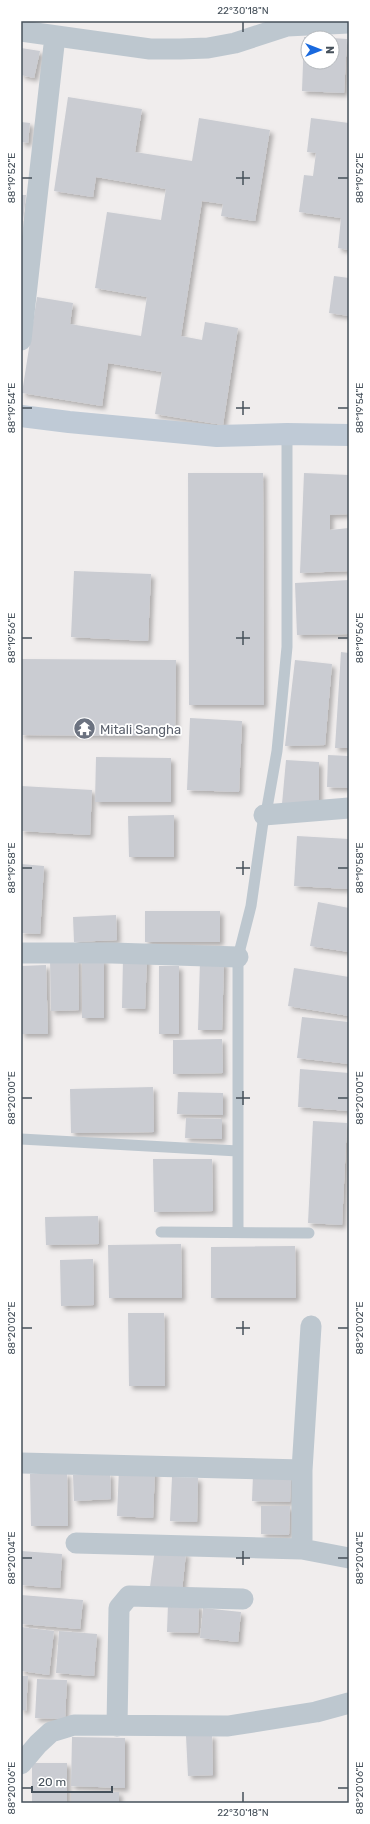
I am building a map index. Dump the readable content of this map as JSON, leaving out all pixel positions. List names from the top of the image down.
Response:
{
  "places": {
    "temple": ["Mitali Sangha"]
  },
  "scale_bar": "20 m",
  "north": "right",
  "coordinates": [
    "22°30'18\"N",
    "88°19'52\"E",
    "88°19'54\"E",
    "88°19'56\"E",
    "88°19'58\"E",
    "88°20'00\"E",
    "88°20'02\"E",
    "88°20'04\"E",
    "88°20'06\"E"
  ]
}
